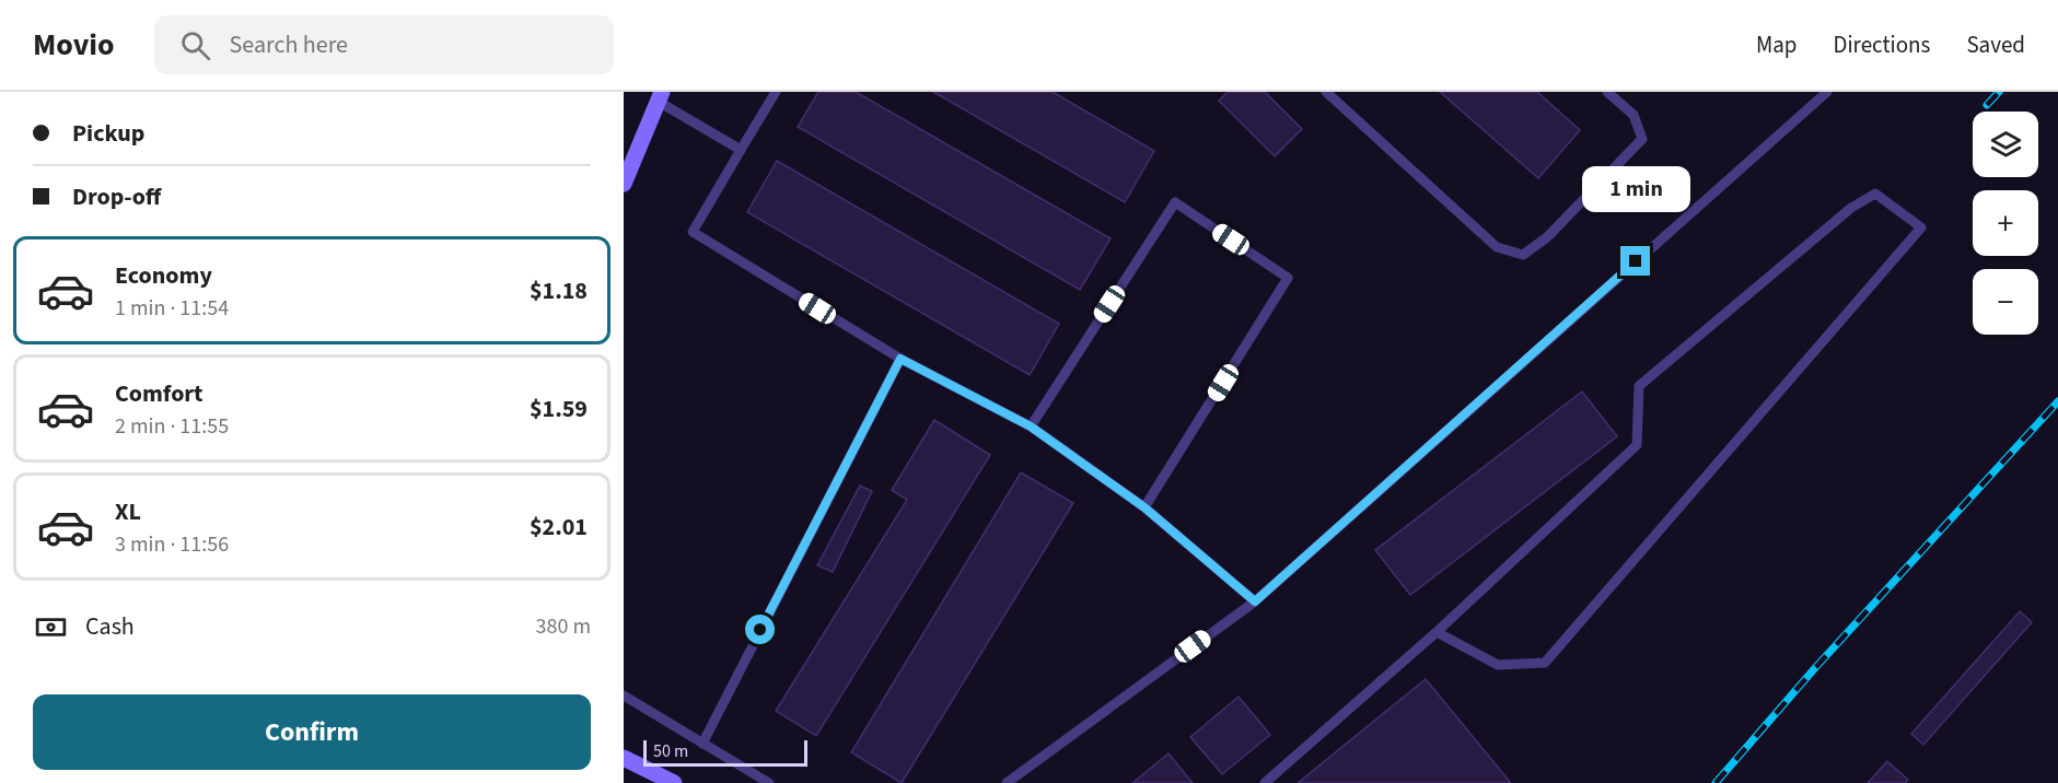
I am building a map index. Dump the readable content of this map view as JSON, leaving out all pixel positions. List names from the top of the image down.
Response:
{
  "scale_bar": "50 m",
  "page": {
    "header": "Movio",
    "search": "Search here",
    "nav": ["Map", "Directions", "Saved"],
    "banner": ["Pickup", "Drop-off"],
    "map_buttons": ["+", "−"],
    "bubble": "1 min",
    "list": [
      {
        "name": "Economy",
        "note": "1 min · 11:54",
        "value": "$1.18"
      },
      {
        "name": "Comfort",
        "note": "2 min · 11:55",
        "value": "$1.59"
      },
      {
        "name": "XL",
        "note": "3 min · 11:56",
        "value": "$2.01"
      }
    ],
    "pay": ["Cash", "380 m"],
    "buttons": "Confirm",
    "scale": "50 m"
  }
}
